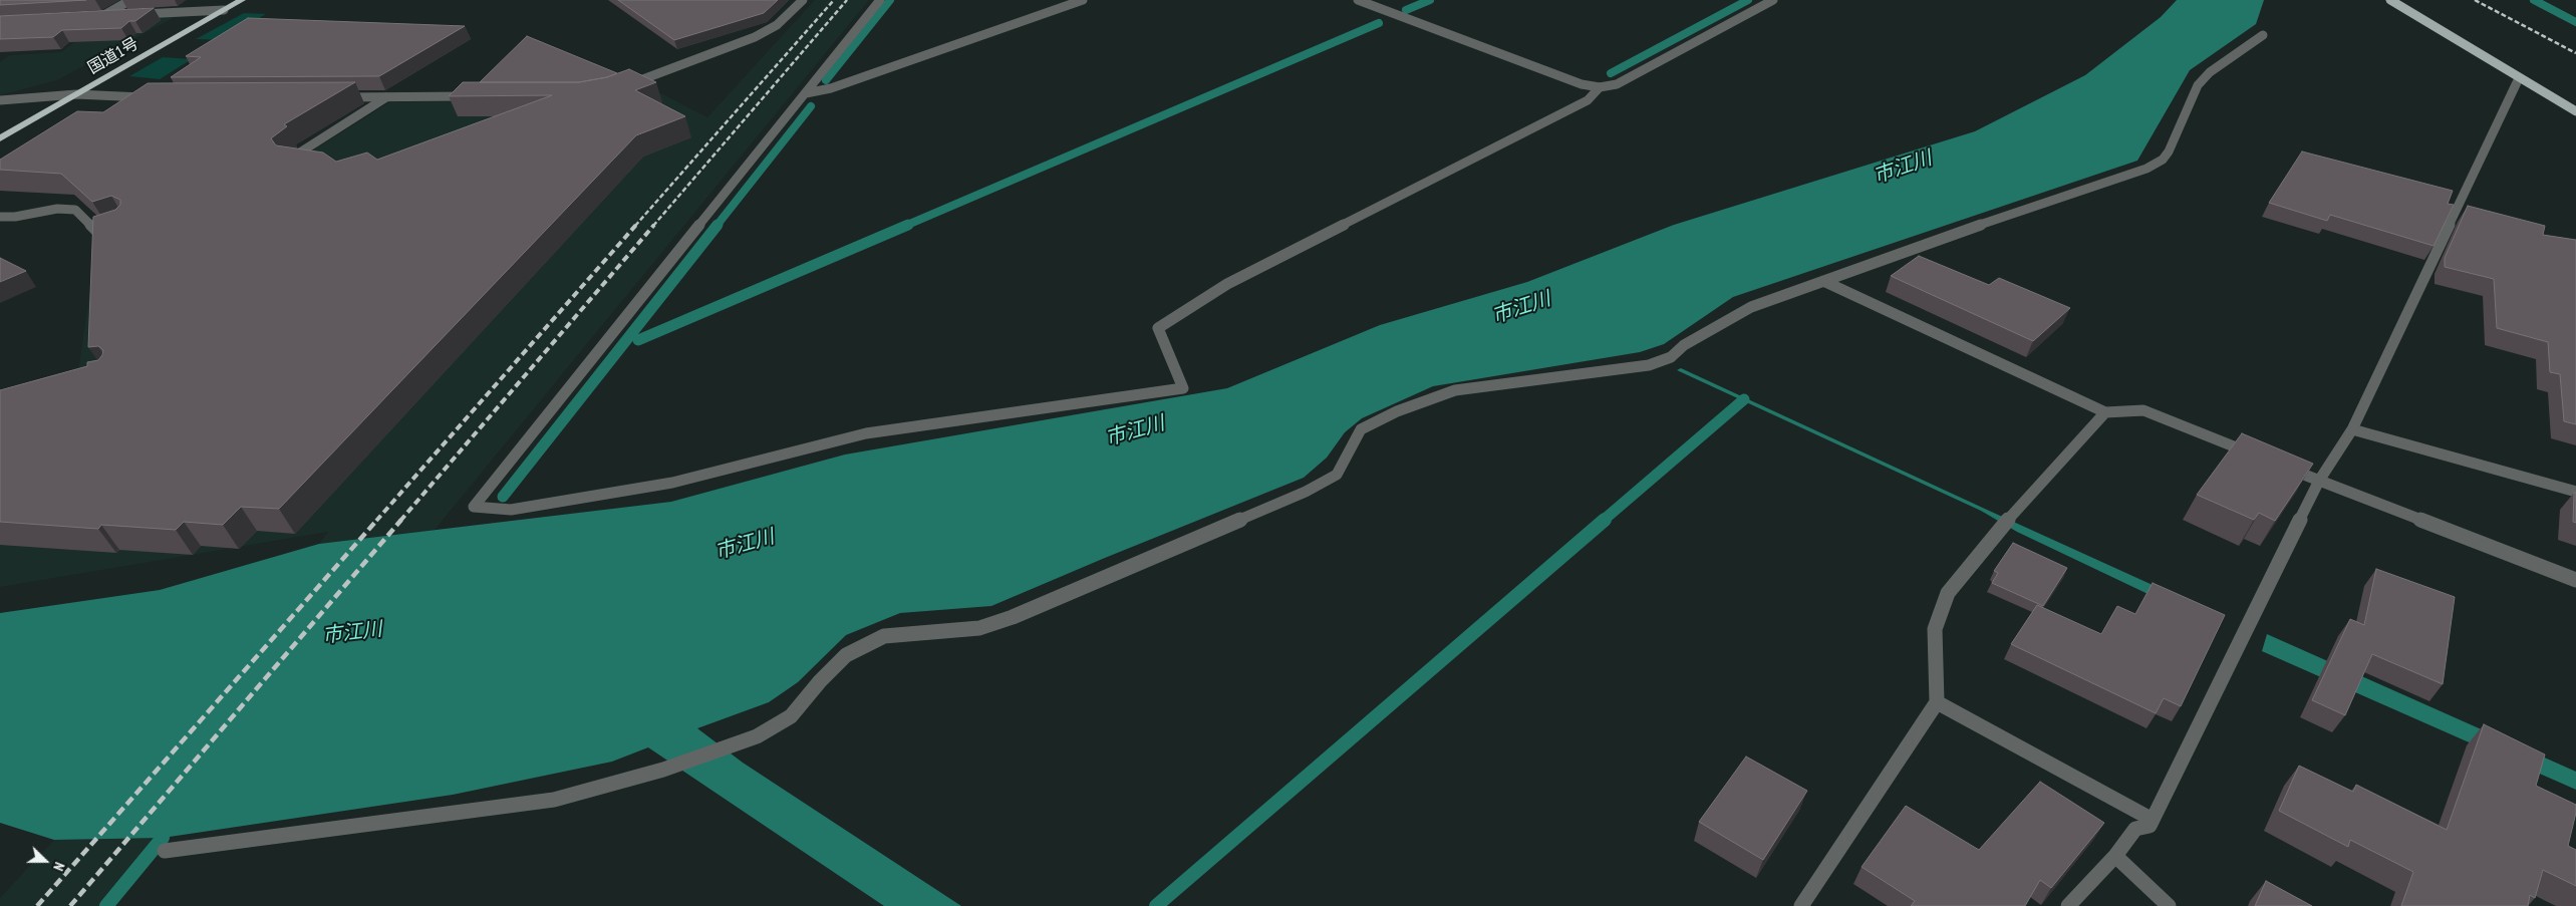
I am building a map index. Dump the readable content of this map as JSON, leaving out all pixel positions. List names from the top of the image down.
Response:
{
  "streets": {
    "highway": ["国道1号"]
  },
  "water": ["市江川"],
  "north": "right"
}
